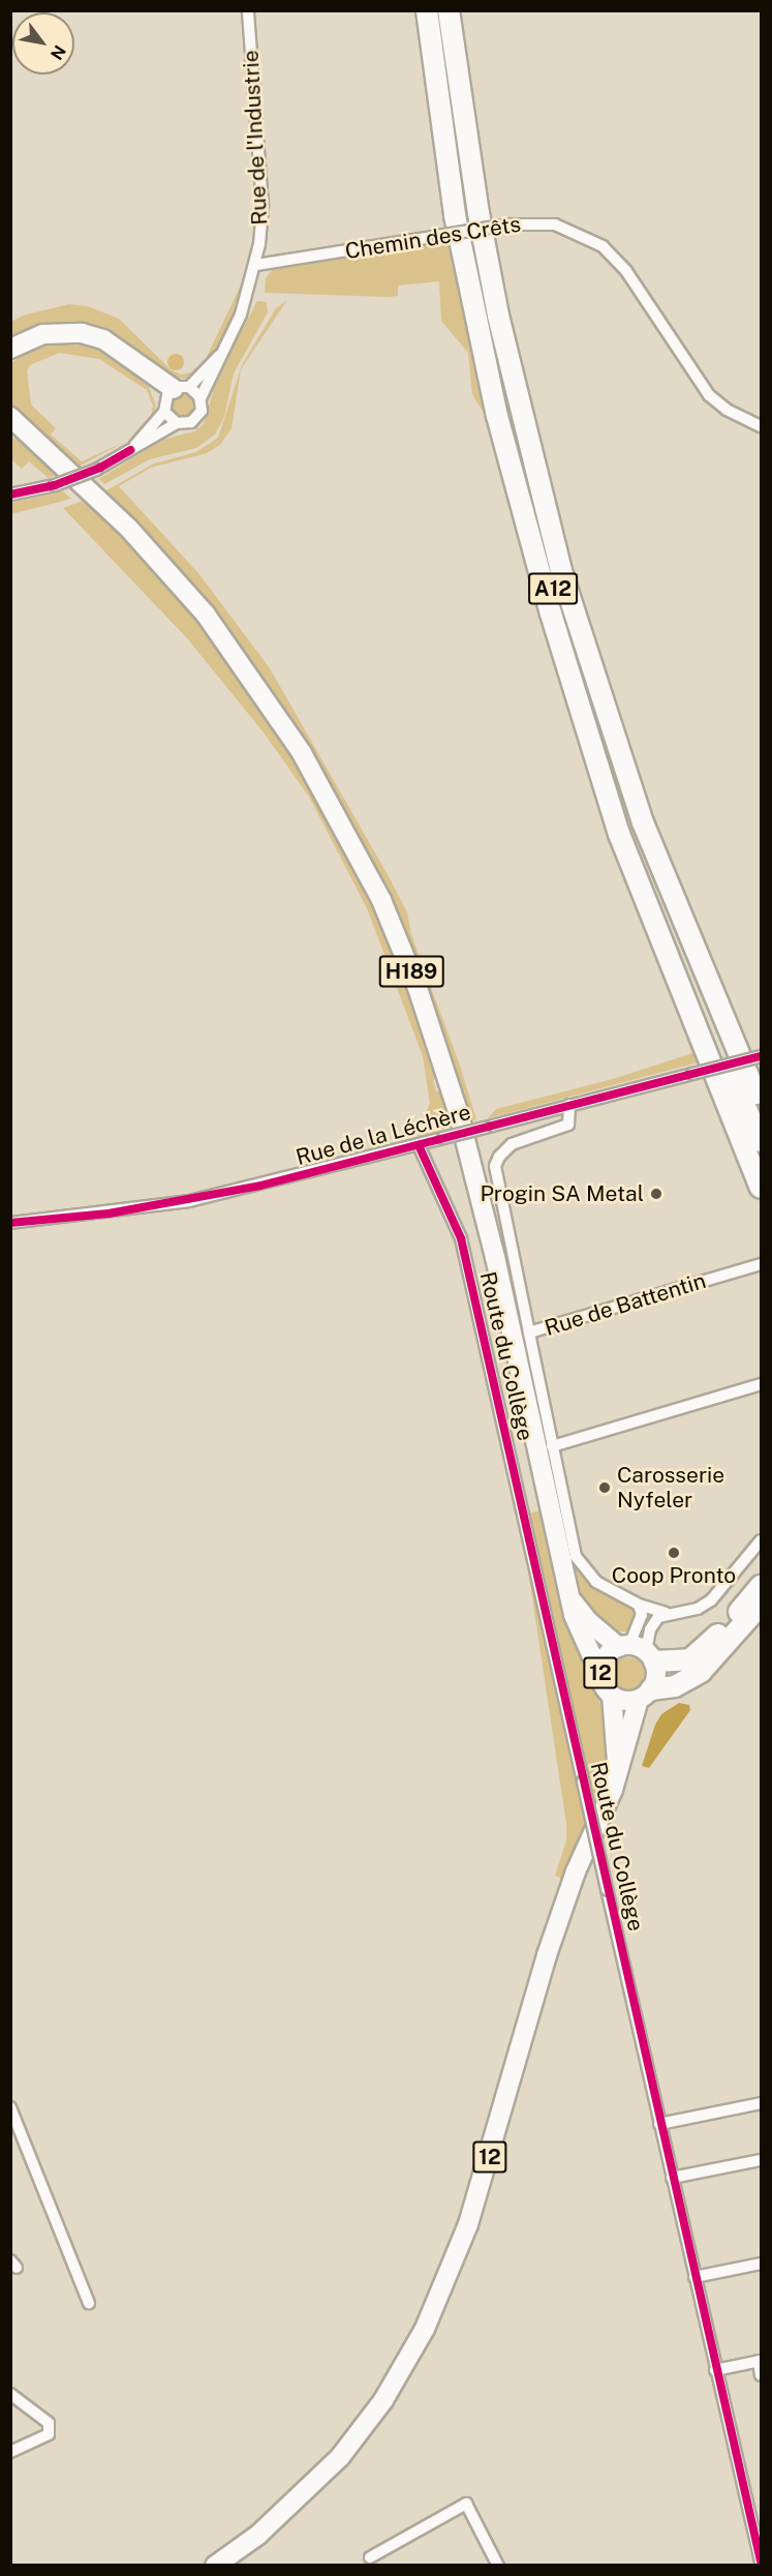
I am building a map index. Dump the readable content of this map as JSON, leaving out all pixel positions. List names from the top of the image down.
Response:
{
  "streets": {
    "highway": ["A12", "H189", "12"],
    "street": [
      "Rue de l'Industrie",
      "Chemin des Crêts",
      "Rue de la Léchère",
      "Rue de Battentin",
      "Route du Collège"
    ]
  },
  "crossings": [
    ["Rue de l'Industrie", "Chemin des Crêts"],
    ["H189", "12"],
    ["Rue de la Léchère", "Route du Collège"]
  ],
  "places": ["Progin SA Metal", "Carosserie Nyfeler", "Coop Pronto"],
  "north": "bottom right"
}
